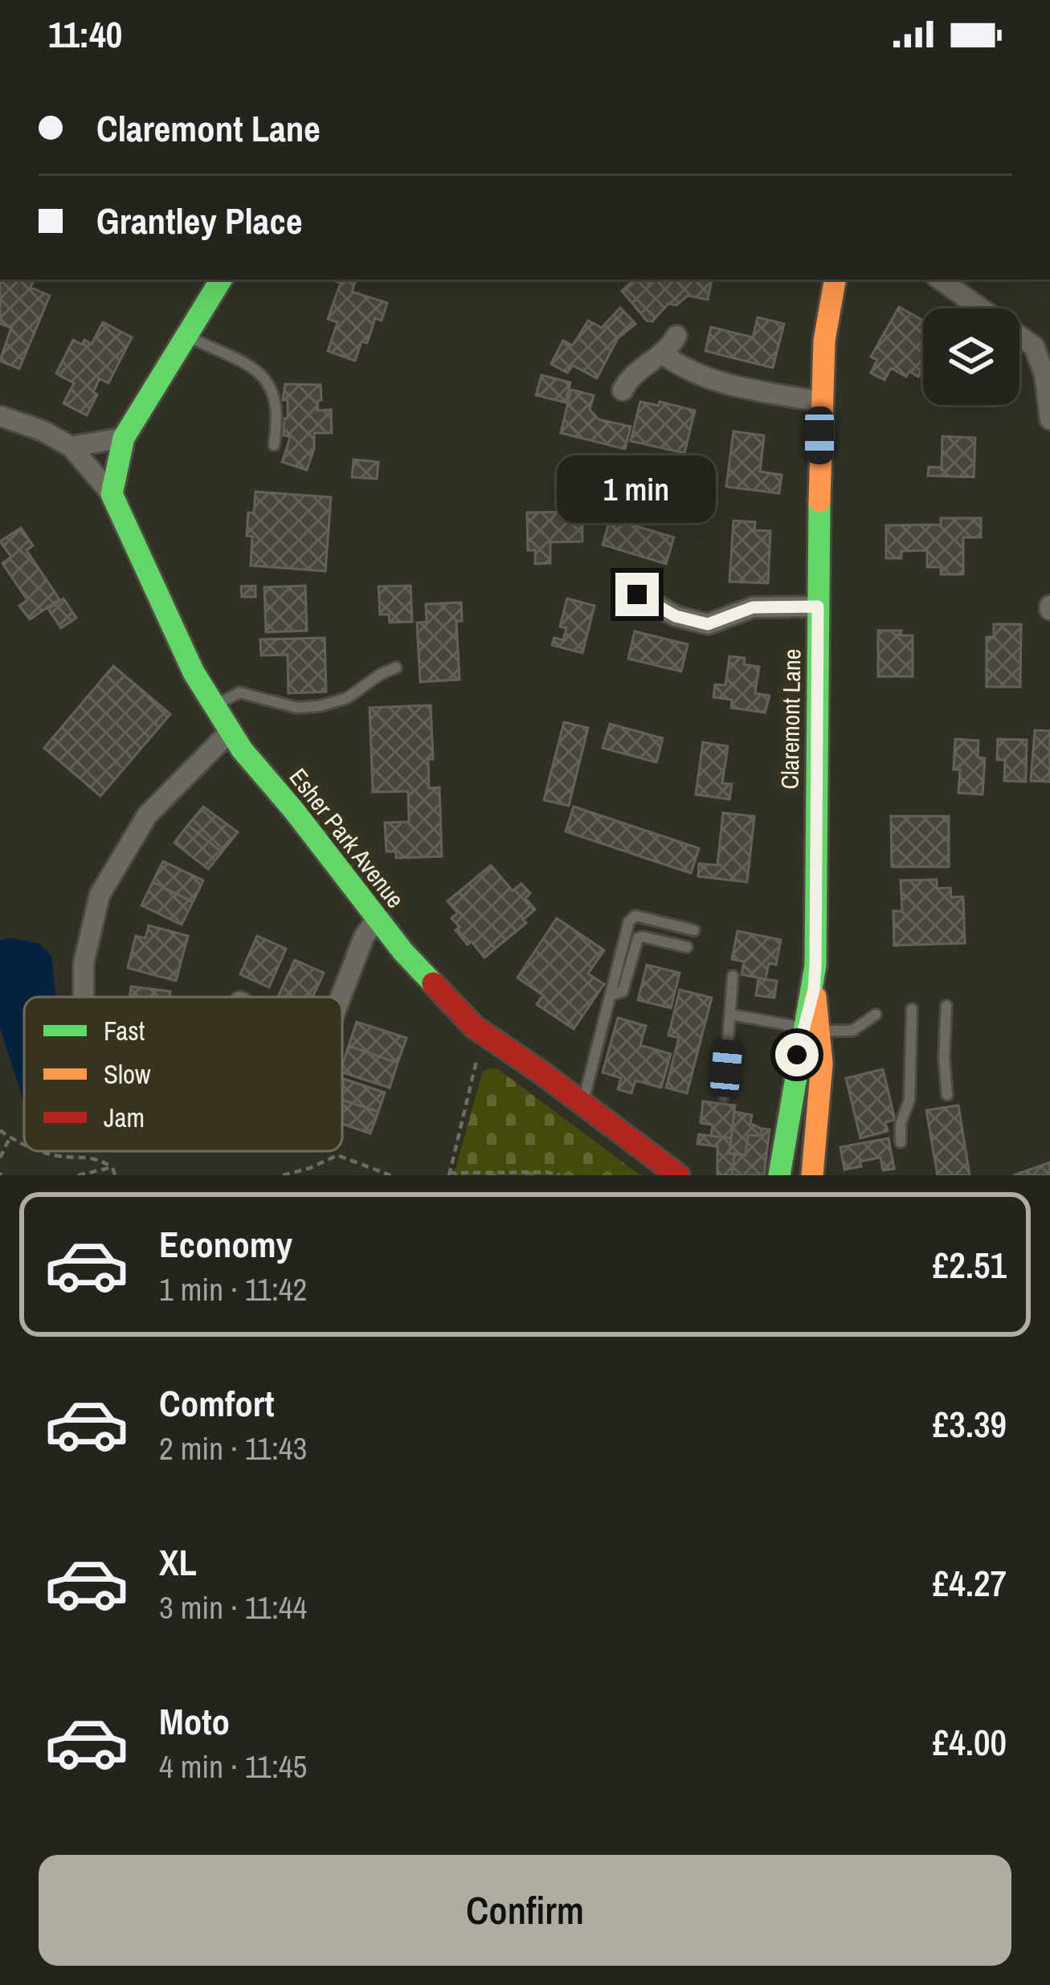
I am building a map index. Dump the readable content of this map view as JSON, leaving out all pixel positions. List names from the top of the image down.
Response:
{
  "streets": {
    "street": ["Claremont Lane", "Esher Park Avenue"]
  },
  "legend": ["Fast", "Slow", "Jam"],
  "page": {
    "status": "11:40",
    "banner": ["Claremont Lane", "Grantley Place"],
    "bubble": "1 min",
    "list": [
      {
        "name": "Economy",
        "note": "1 min · 11:42",
        "value": "£2.51"
      },
      {
        "name": "Comfort",
        "note": "2 min · 11:43",
        "value": "£3.39"
      },
      {
        "name": "XL",
        "note": "3 min · 11:44",
        "value": "£4.27"
      },
      {
        "name": "Moto",
        "note": "4 min · 11:45",
        "value": "£4.00"
      }
    ],
    "buttons": "Confirm"
  }
}
